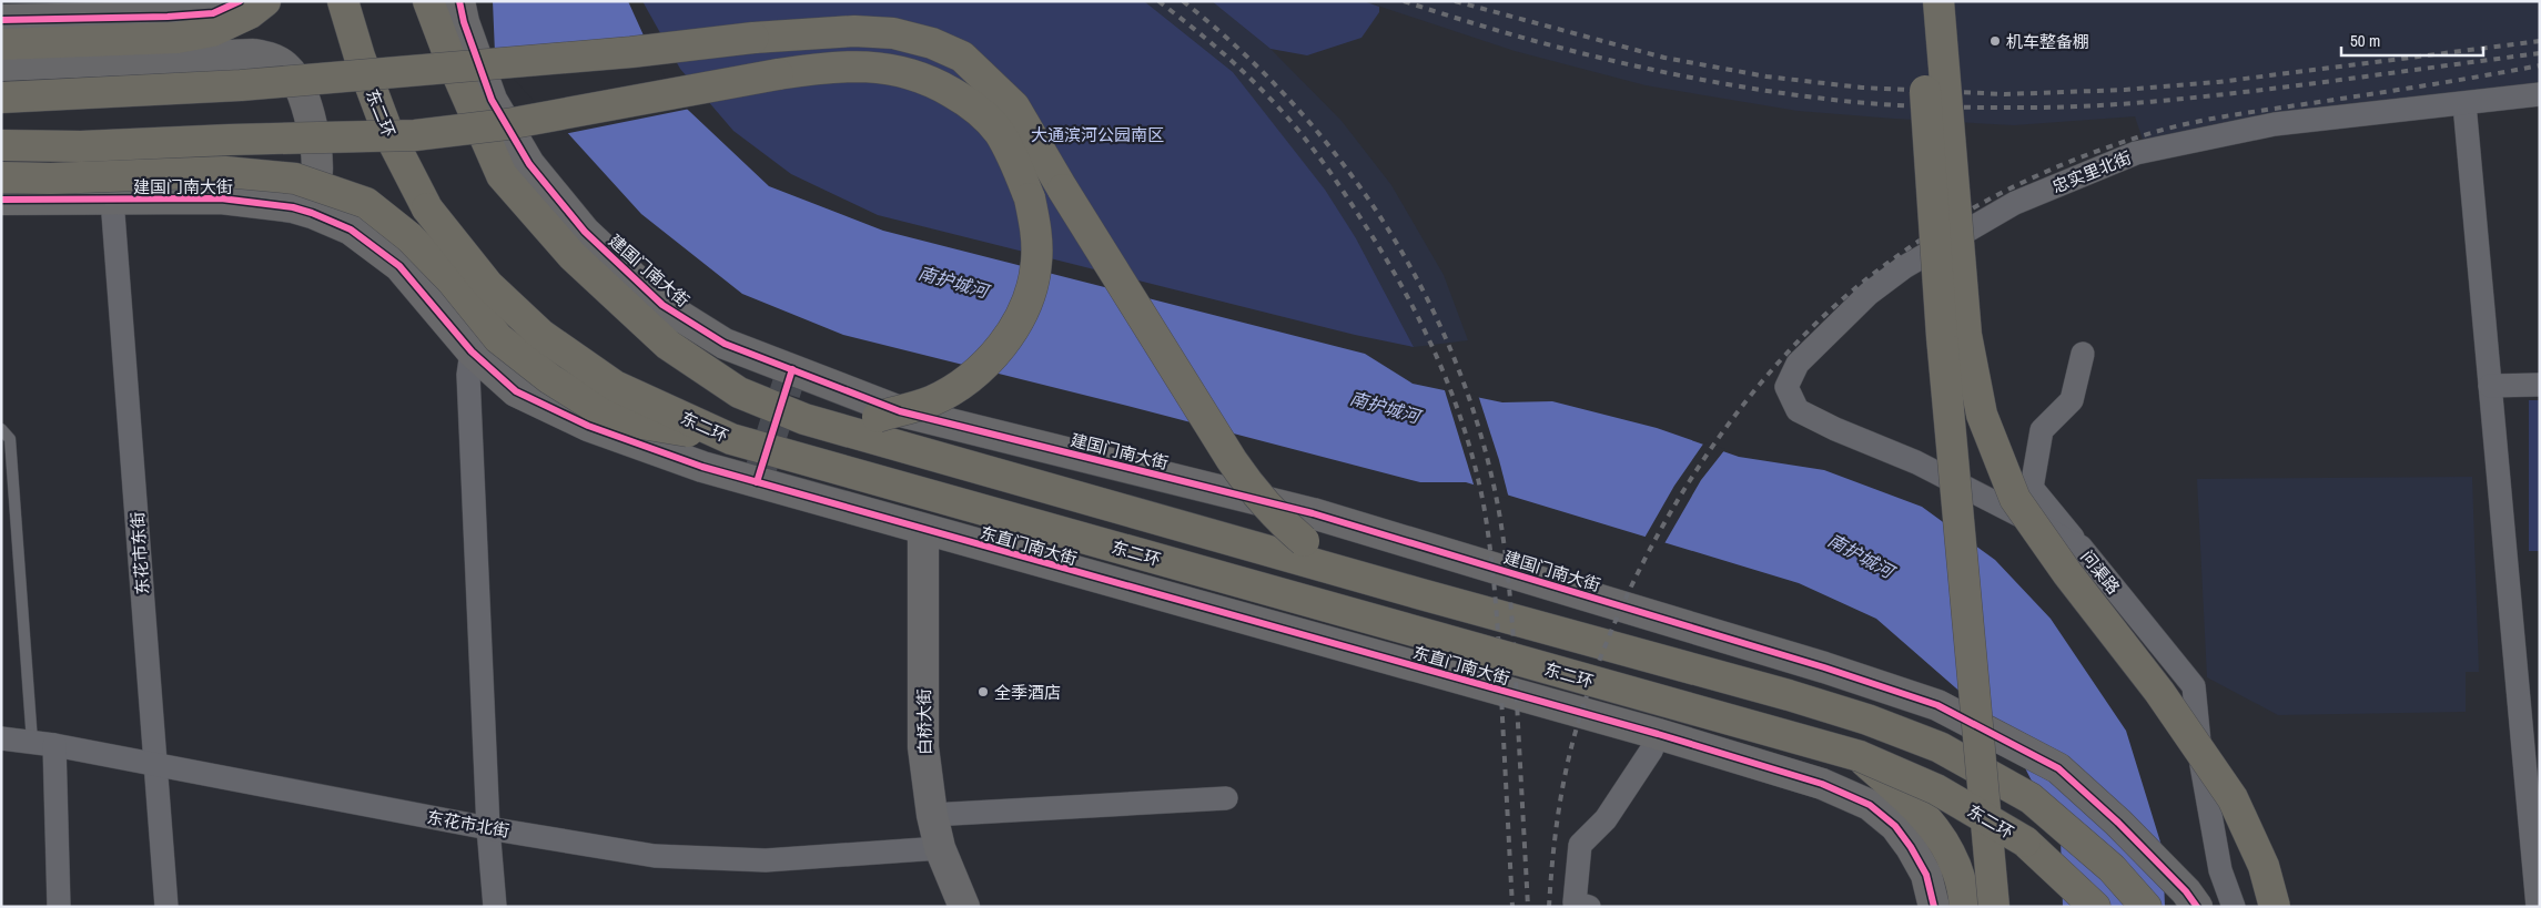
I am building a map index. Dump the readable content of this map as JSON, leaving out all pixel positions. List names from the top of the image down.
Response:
{
  "streets": {
    "highway": ["东二环"],
    "street": [
      "忠实里北街",
      "建国门南大街",
      "东直门南大街",
      "东花市东街",
      "问渠路",
      "白桥大街",
      "东花市北街"
    ]
  },
  "crossings": [
    ["忠实里北街", "问渠路"],
    ["建国门南大街", "东直门南大街"],
    ["建国门南大街", "东花市东街"],
    ["建国门南大街", "白桥大街"],
    ["东直门南大街", "白桥大街"],
    ["东花市东街", "东花市北街"],
    ["白桥大街", "东花市北街"]
  ],
  "water": ["南护城河"],
  "parks": ["大通滨河公园南区"],
  "places": ["机车整备棚", "全季酒店"],
  "scale_bar": "50 m"
}
